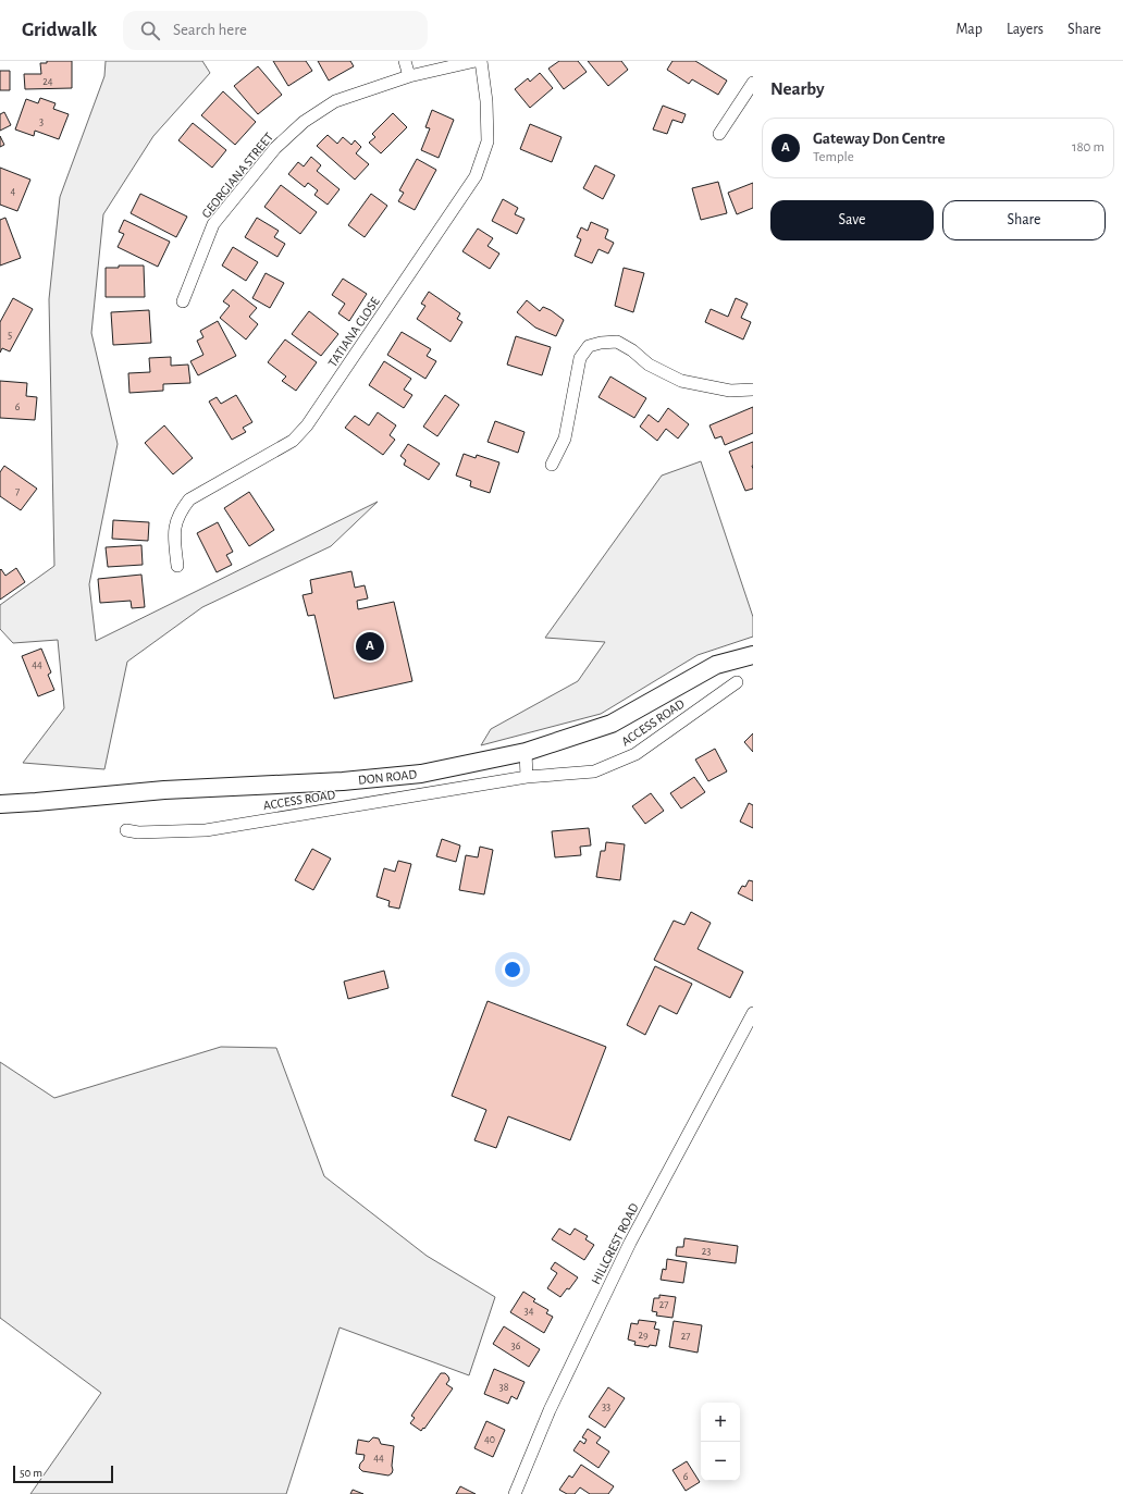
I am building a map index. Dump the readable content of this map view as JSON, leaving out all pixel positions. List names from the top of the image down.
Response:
{
  "streets": {
    "main road": ["DON ROAD"],
    "street": [
      "GEORGIANA STREET",
      "TATIANA CLOSE",
      "ACCESS ROAD",
      "HILLCREST ROAD"
    ]
  },
  "house_numbers": [
    "24",
    "3",
    "4",
    "5",
    "6",
    "7",
    "44",
    "23",
    "27",
    "34",
    "29",
    "27",
    "36",
    "38",
    "33",
    "40",
    "44",
    "6"
  ],
  "scale_bar": "50 m",
  "page": {
    "header": "Gridwalk",
    "search": "Search here",
    "nav": ["Map", "Layers", "Share"],
    "heading": "Nearby",
    "list": [
      {
        "mark": "A",
        "name": "Gateway Don Centre",
        "note": "Temple",
        "value": "180 m"
      }
    ],
    "buttons": ["Save", "Share"],
    "pins": "A",
    "map_buttons": ["+", "−"],
    "scale": "50 m"
  }
}
